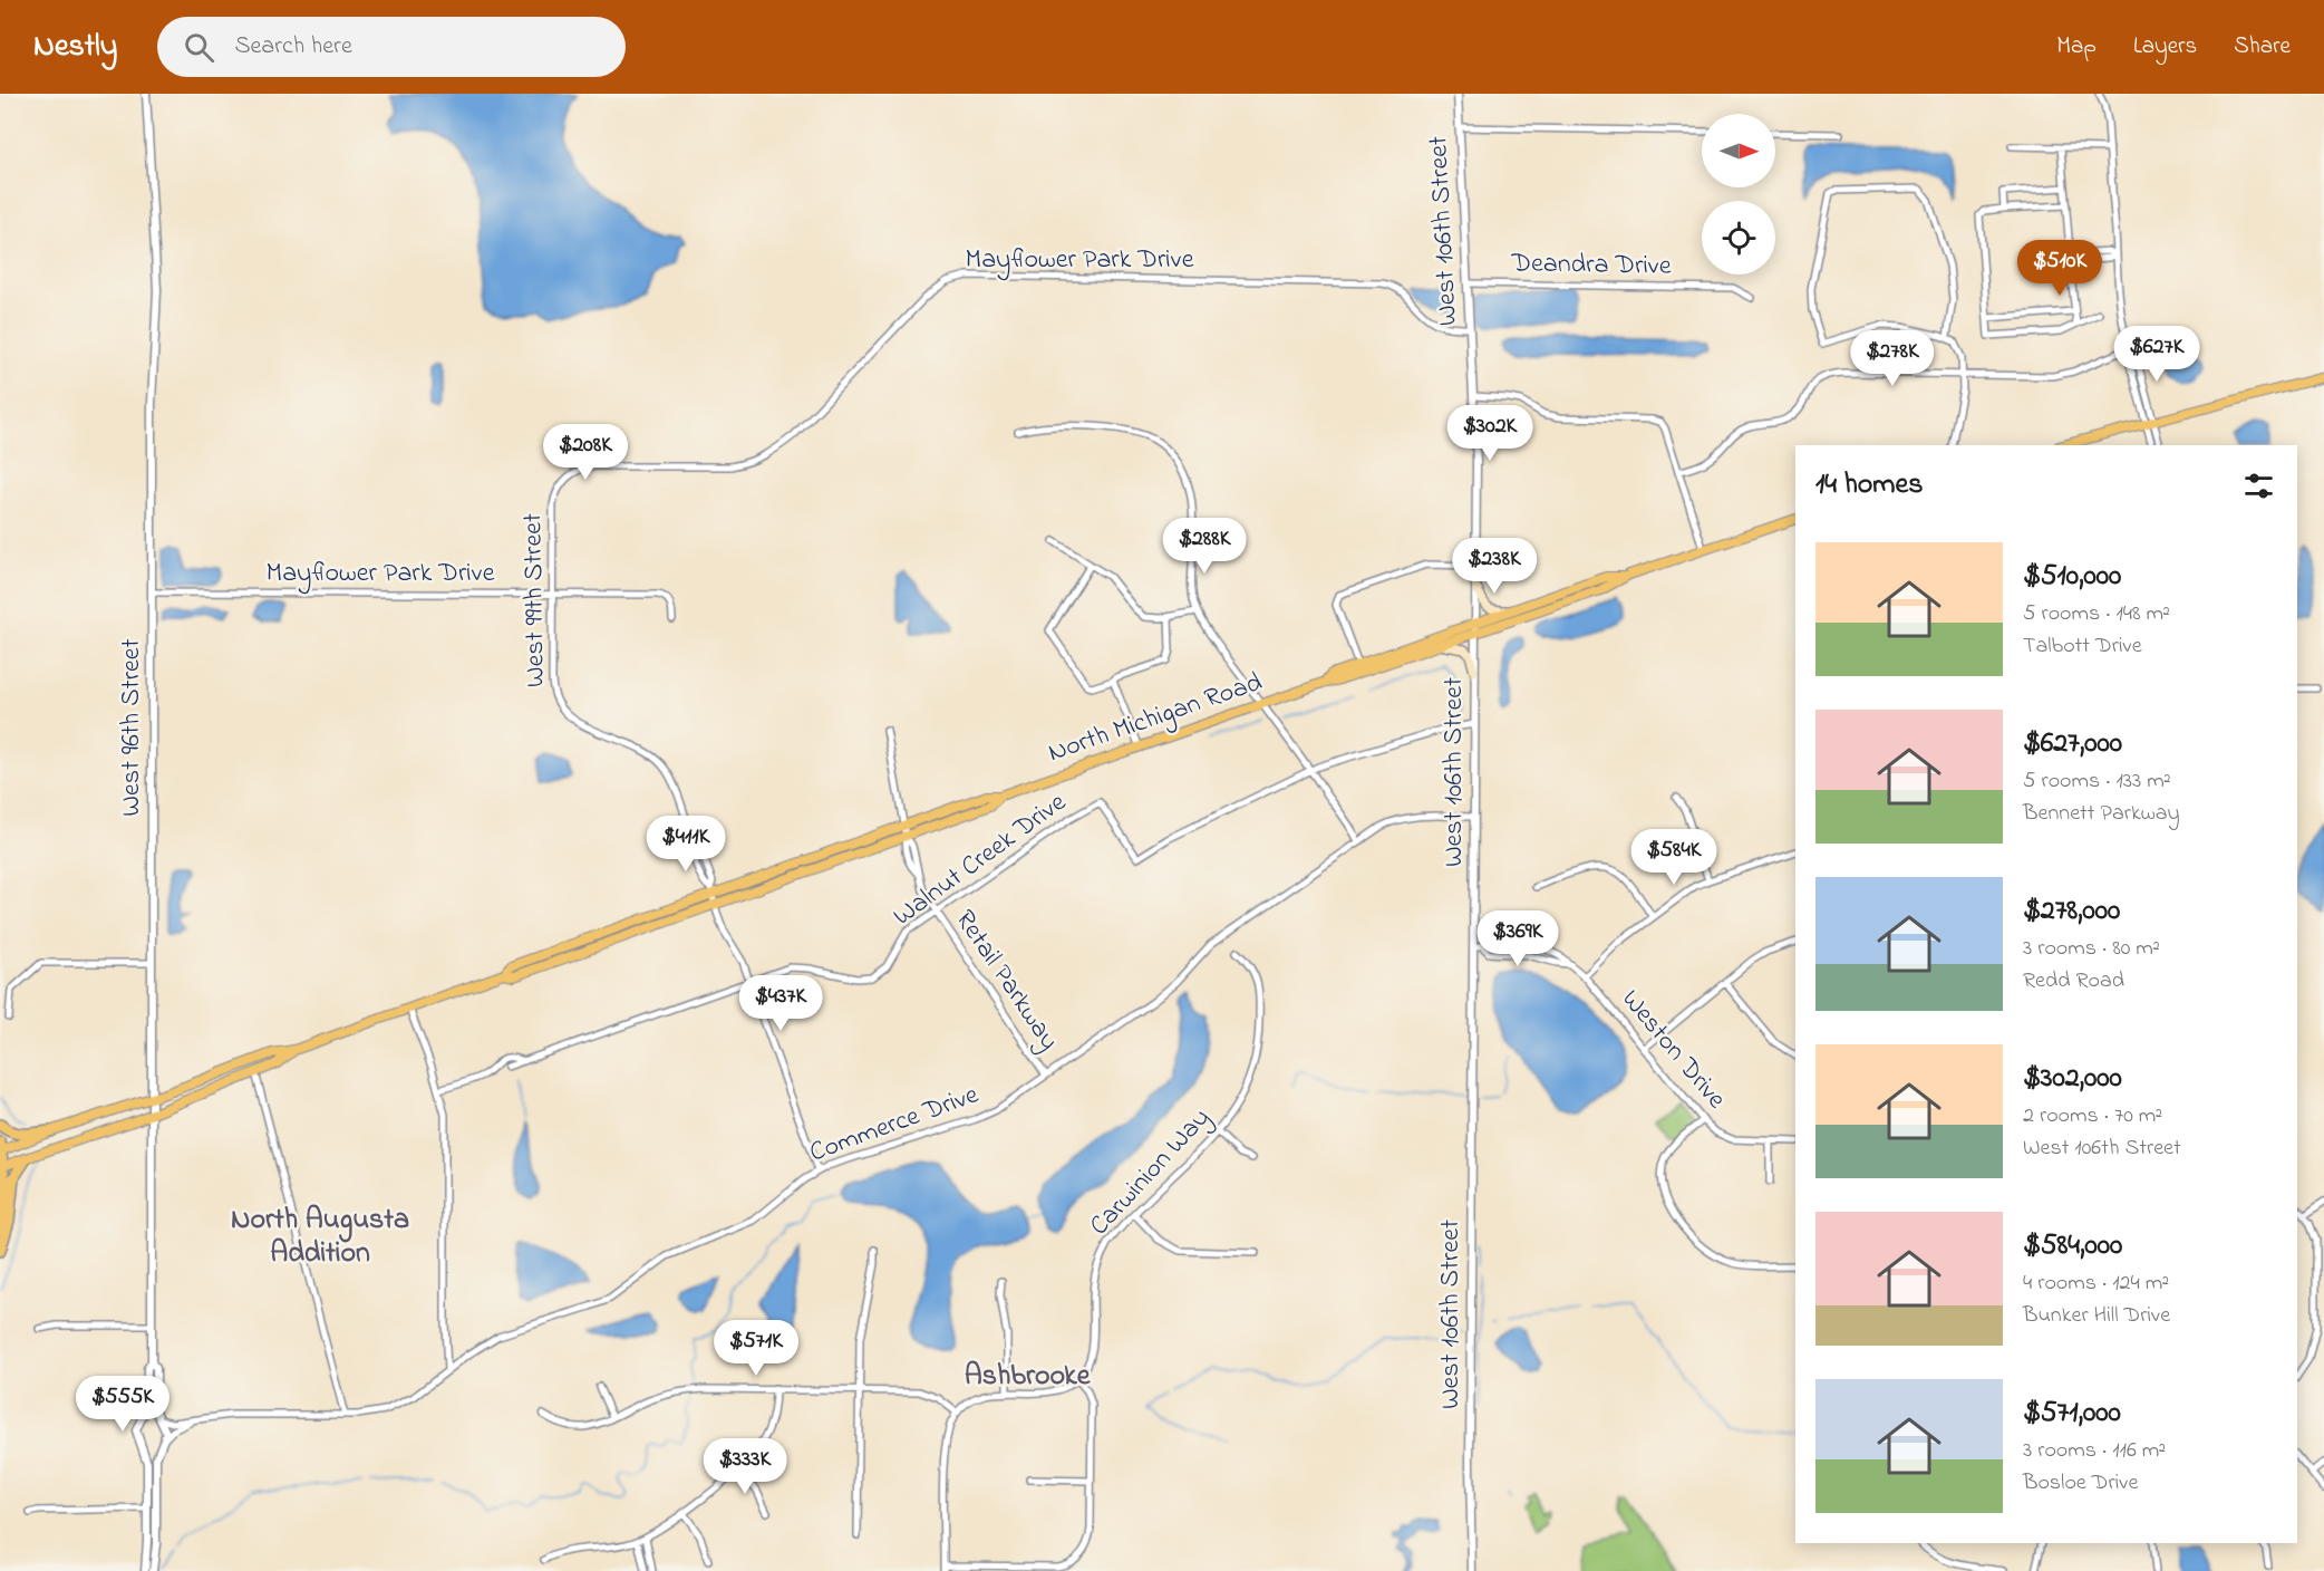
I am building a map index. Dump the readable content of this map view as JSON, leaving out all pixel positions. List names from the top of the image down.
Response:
{
  "streets": {
    "main road": ["North Michigan Road"],
    "street": [
      "West 106th Street",
      "Mayflower Park Drive",
      "Deandra Drive",
      "West 99th Street",
      "West 96th Street",
      "Walnut Creek Drive",
      "Retail Parkway",
      "Weston Drive",
      "Commerce Drive",
      "Carwinion Way"
    ]
  },
  "crossings": [
    ["West 106th Street", "Mayflower Park Drive"],
    ["West 106th Street", "Deandra Drive"],
    ["West 106th Street", "North Michigan Road"],
    ["West 106th Street", "Walnut Creek Drive"],
    ["West 106th Street", "Weston Drive"],
    ["West 106th Street", "Commerce Drive"],
    ["Mayflower Park Drive", "West 99th Street"],
    ["Mayflower Park Drive", "West 96th Street"],
    ["West 99th Street", "North Michigan Road"],
    ["West 99th Street", "Walnut Creek Drive"],
    ["West 99th Street", "Commerce Drive"],
    ["North Michigan Road", "West 96th Street"],
    ["North Michigan Road", "Retail Parkway"],
    ["Walnut Creek Drive", "Retail Parkway"],
    ["Retail Parkway", "Commerce Drive"]
  ],
  "districts": ["North Augusta Addition", "Ashbrooke"],
  "north": "right",
  "page": {
    "header": "Nestly",
    "search": "Search here",
    "nav": ["Map", "Layers", "Share"],
    "price": [
      "$510K",
      "$627K",
      "$278K",
      "$302K",
      "$208K",
      "$288K",
      "$238K",
      "$411K",
      "$584K",
      "$369K",
      "$437K",
      "$571K",
      "$555K",
      "$333K"
    ],
    "heading": "14 homes",
    "list": [
      {
        "name": "$510,000",
        "note": "5 rooms · 148 m² · Talbott Drive"
      },
      {
        "name": "$627,000",
        "note": "5 rooms · 133 m² · Bennett Parkway"
      },
      {
        "name": "$278,000",
        "note": "3 rooms · 80 m² · Redd Road"
      },
      {
        "name": "$302,000",
        "note": "2 rooms · 70 m² · West 106th Street"
      },
      {
        "name": "$584,000",
        "note": "4 rooms · 124 m² · Bunker Hill Drive"
      },
      {
        "name": "$571,000",
        "note": "3 rooms · 116 m² · Bosloe Drive"
      }
    ]
  }
}
